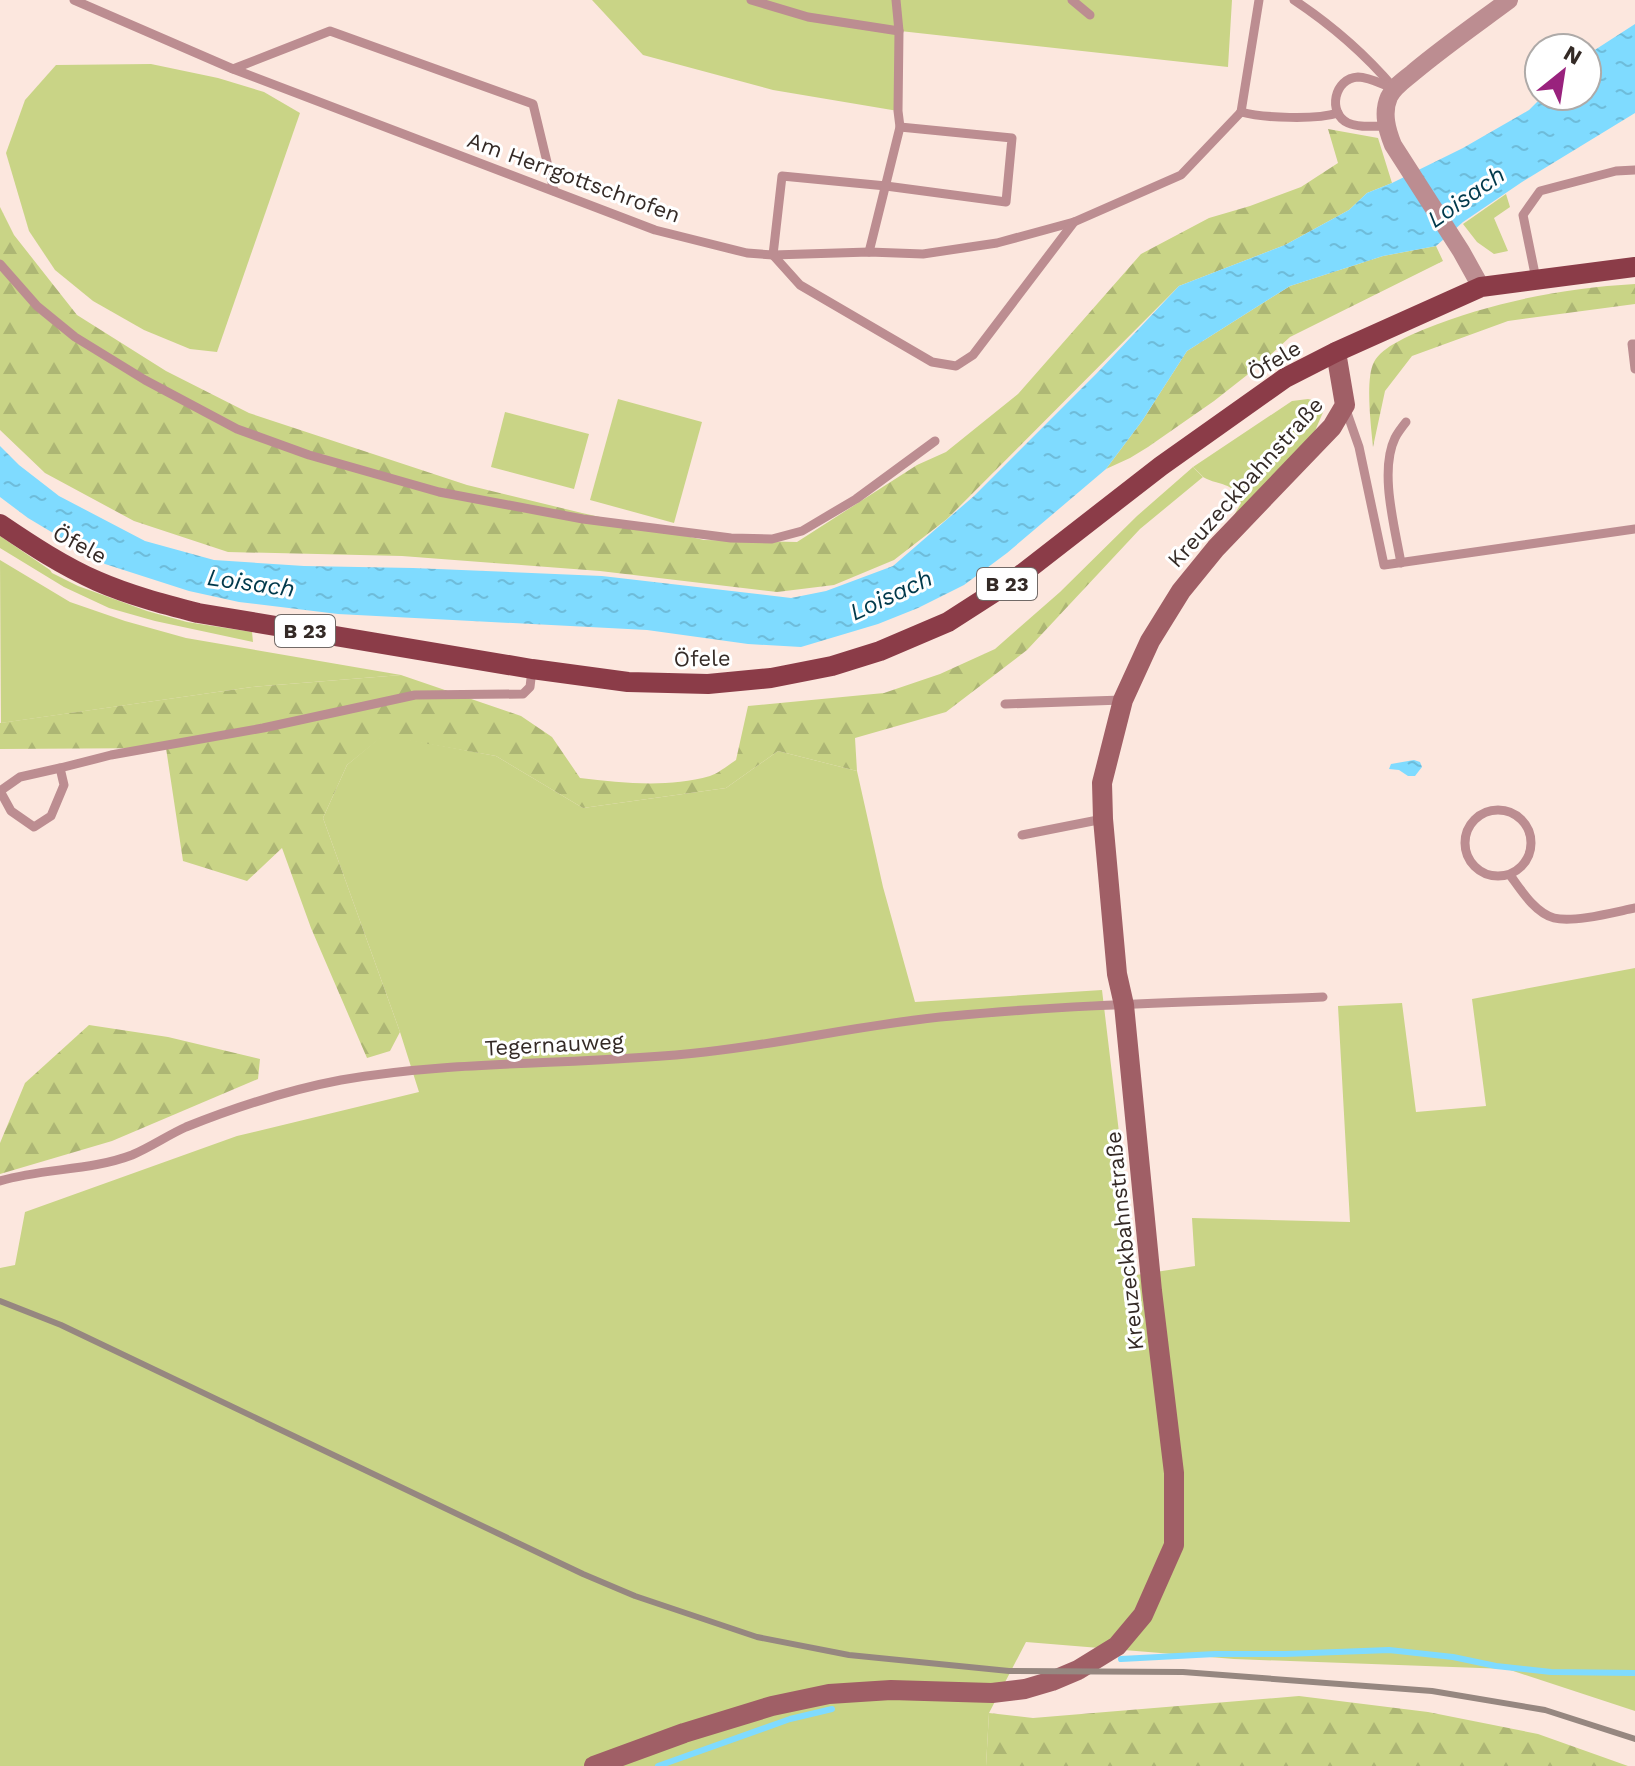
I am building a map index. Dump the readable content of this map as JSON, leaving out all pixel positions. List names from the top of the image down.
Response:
{
  "streets": {
    "main road": ["Öfele", "B 23"],
    "street": ["Kreuzeckbahnstraße"],
    "lane": ["Am Herrgottschrofen", "Tegernauweg"]
  },
  "crossings": [
    ["Öfele", "Kreuzeckbahnstraße"],
    ["Öfele", "B 23"],
    ["Kreuzeckbahnstraße", "B 23"],
    ["Kreuzeckbahnstraße", "Tegernauweg"]
  ],
  "water": ["Loisach"],
  "north": "top right"
}
